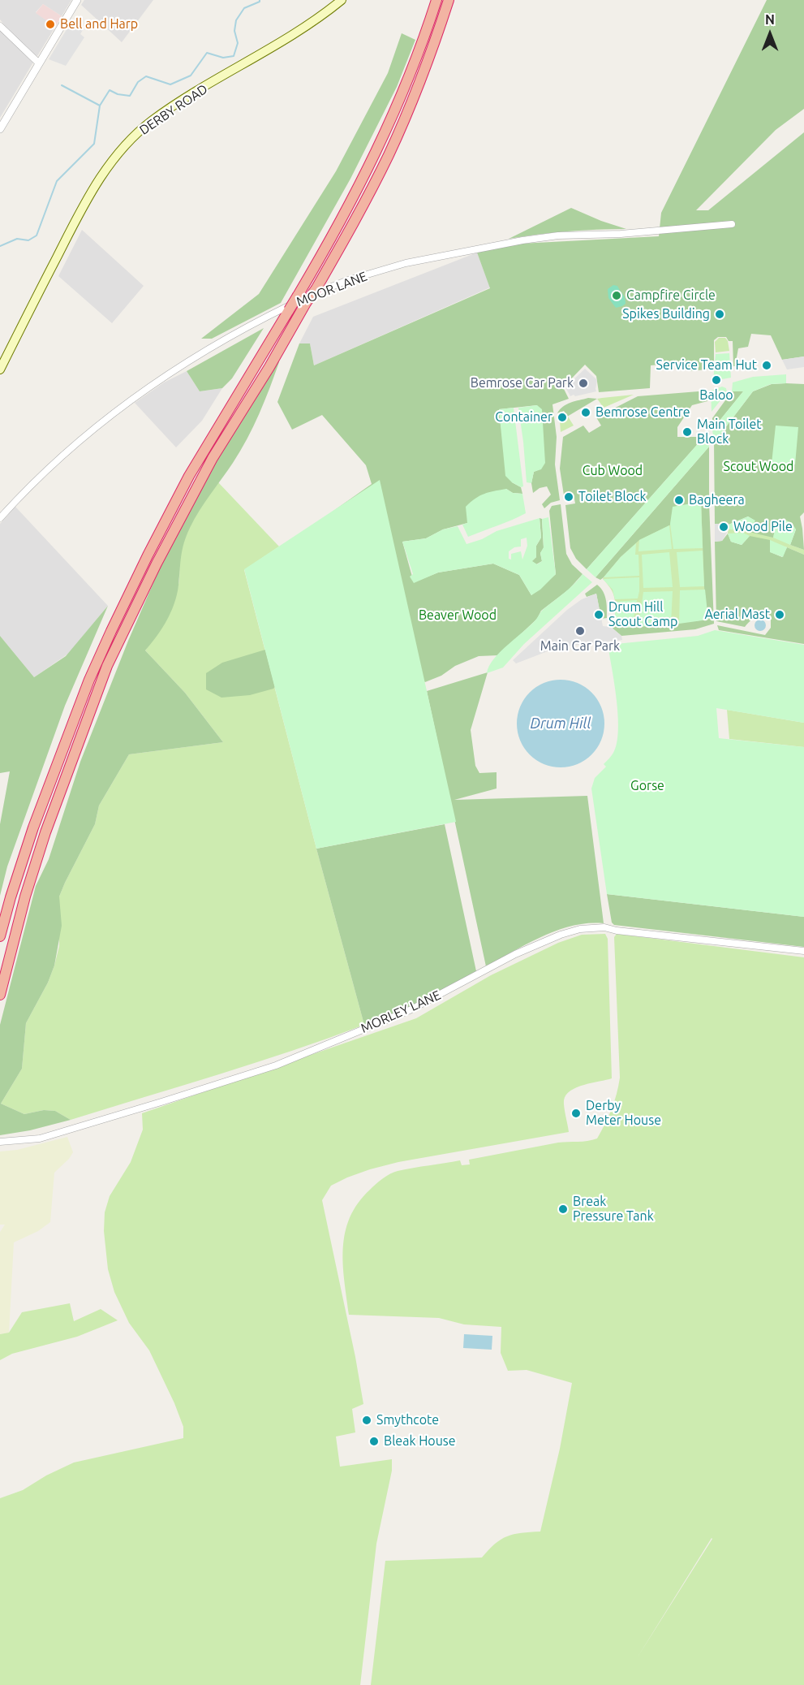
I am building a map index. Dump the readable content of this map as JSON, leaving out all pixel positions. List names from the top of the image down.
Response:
{
  "streets": {
    "main road": ["DERBY ROAD"],
    "street": ["MOOR LANE", "MORLEY LANE"]
  },
  "water": ["Drum Hill"],
  "parks": [
    "Scout Wood",
    "Cub Wood",
    "Beaver Wood",
    "Gorse"
  ],
  "places": [
    "Bell and Harp",
    "Campfire Circle",
    "Spikes Building",
    "Service Team Hut",
    "Baloo",
    "Bemrose Car Park",
    "Bemrose Centre",
    "Container",
    "Main Toilet Block",
    "Toilet Block",
    "Bagheera",
    "Wood Pile",
    "Drum Hill Scout Camp",
    "Aerial Mast",
    "Main Car Park",
    "Derby Meter House",
    "Break Pressure Tank",
    "Smythcote",
    "Bleak House"
  ],
  "north": "top"
}
